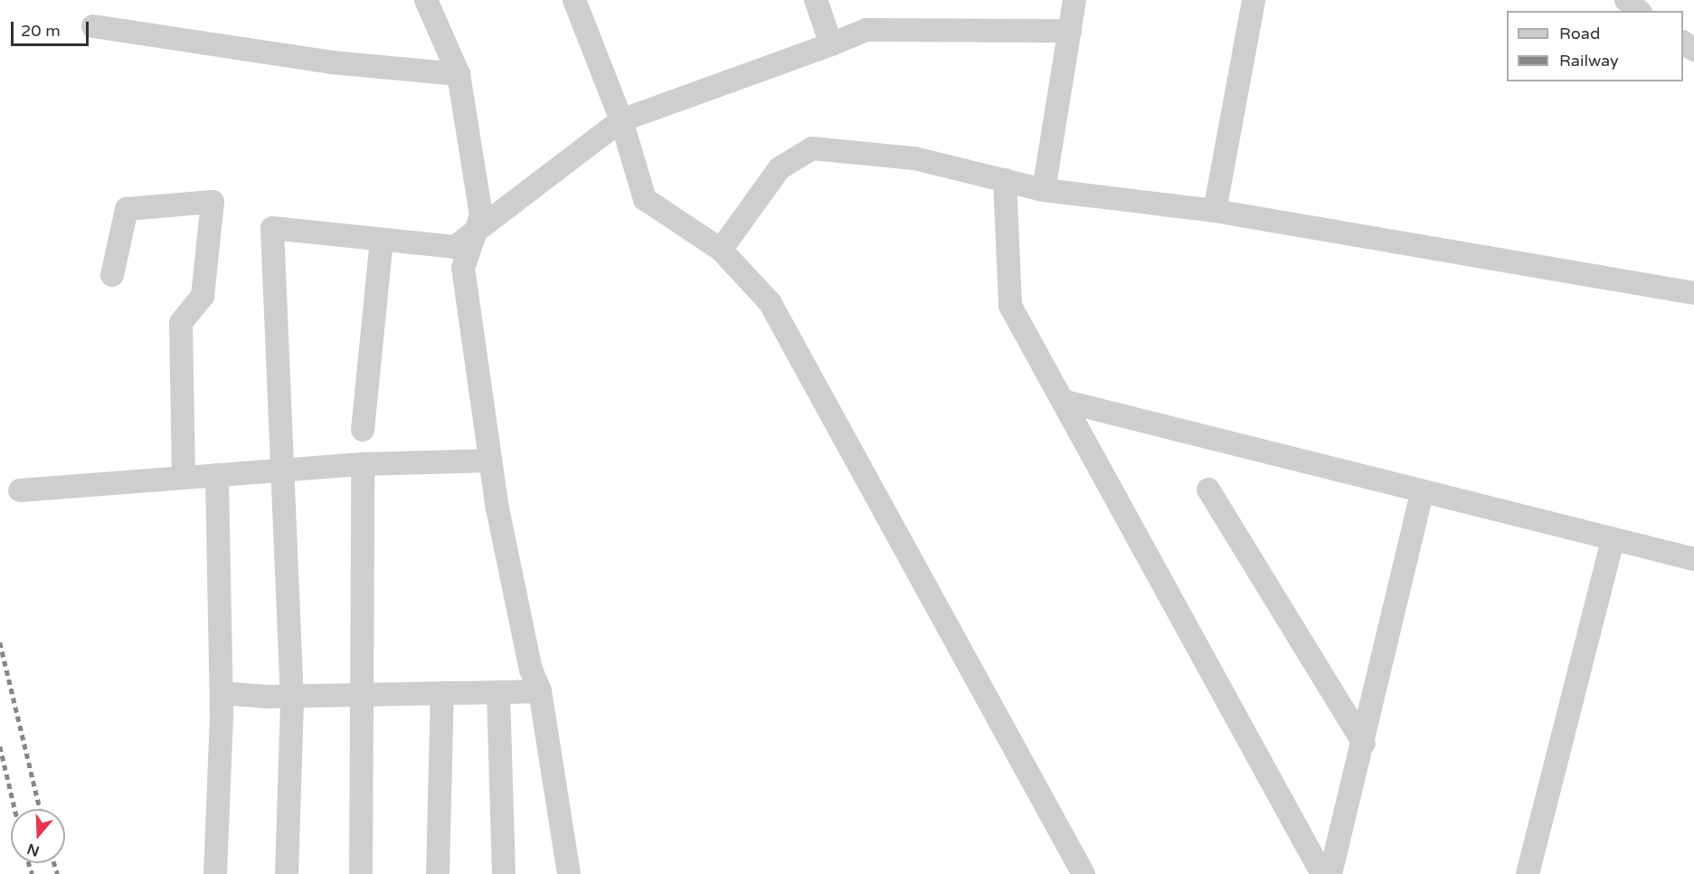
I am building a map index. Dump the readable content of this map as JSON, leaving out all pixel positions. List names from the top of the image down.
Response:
{
  "legend": ["Road", "Railway"],
  "scale_bar": "20 m",
  "north": "bottom"
}
